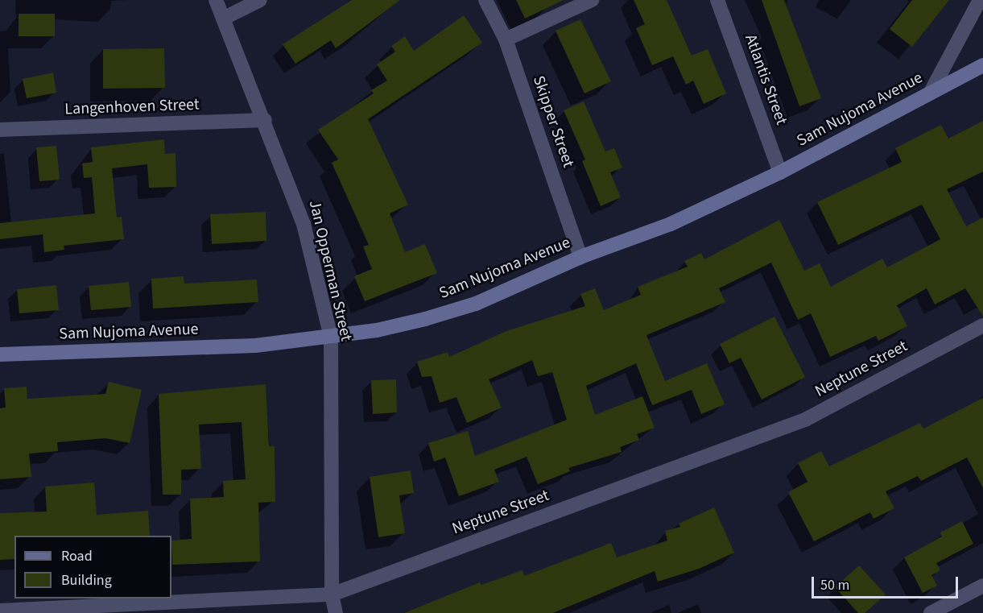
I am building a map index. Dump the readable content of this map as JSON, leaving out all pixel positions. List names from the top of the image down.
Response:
{
  "streets": {
    "street": [
      "Atlantis Street",
      "Langenhoven Street",
      "Sam Nujoma Avenue",
      "Skipper Street",
      "Jan Opperman Street",
      "Neptune Street"
    ]
  },
  "crossings": [
    ["Atlantis Street", "Sam Nujoma Avenue"],
    ["Langenhoven Street", "Jan Opperman Street"],
    ["Sam Nujoma Avenue", "Skipper Street"],
    ["Sam Nujoma Avenue", "Jan Opperman Street"],
    ["Jan Opperman Street", "Neptune Street"]
  ],
  "legend": ["Road", "Building"],
  "scale_bar": "50 m"
}
